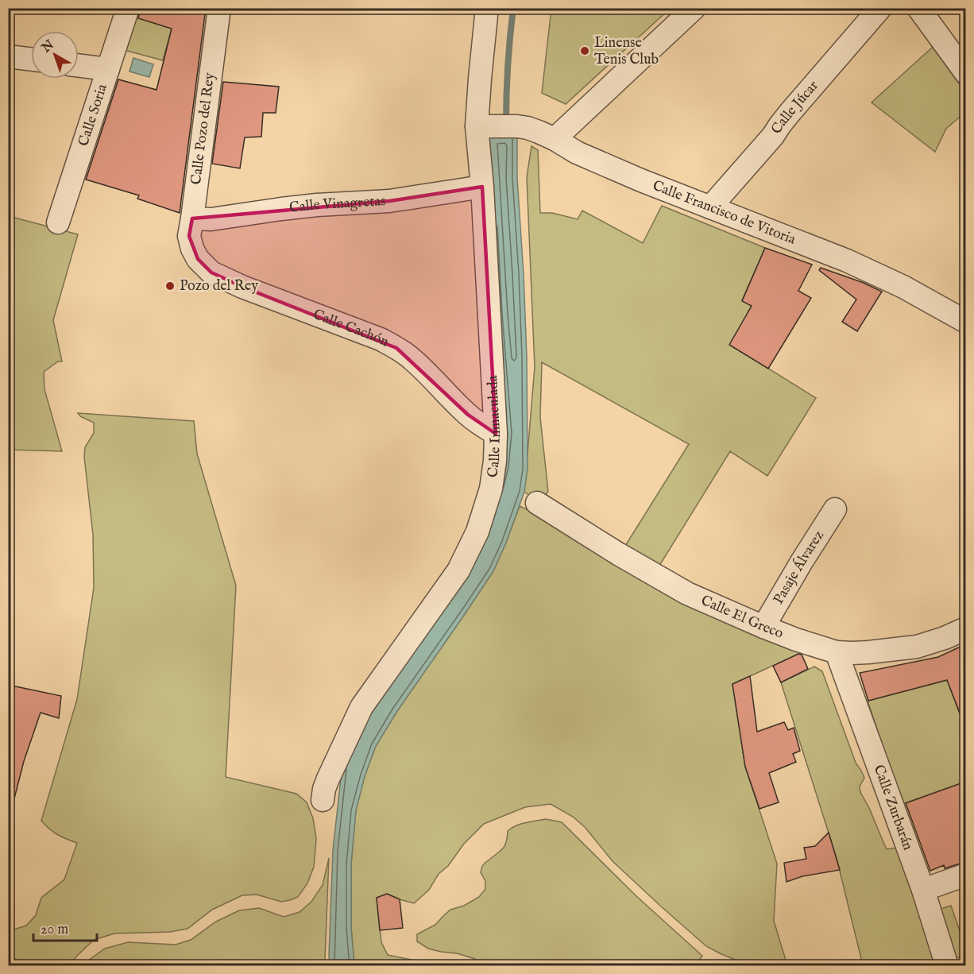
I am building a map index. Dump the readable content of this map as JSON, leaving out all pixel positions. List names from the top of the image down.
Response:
{
  "streets": {
    "street": [
      "Calle Júcar",
      "Calle Soria",
      "Calle Pozo del Rey",
      "Calle Vinagretas",
      "Calle Francisco de Vitoria",
      "Calle Cachón",
      "Calle Inmaculada",
      "Pasaje Álvarez",
      "Calle El Greco",
      "Calle Zurbarán"
    ]
  },
  "crossings": [
    ["Calle Júcar", "Calle Francisco de Vitoria"],
    ["Calle Pozo del Rey", "Calle Vinagretas"],
    ["Calle Pozo del Rey", "Calle Cachón"],
    ["Calle Vinagretas", "Calle Inmaculada"],
    ["Calle Francisco de Vitoria", "Calle Inmaculada"],
    ["Calle Cachón", "Calle Inmaculada"],
    ["Pasaje Álvarez", "Calle El Greco"],
    ["Calle El Greco", "Calle Zurbarán"]
  ],
  "places": ["Linense Tenis Club", "Pozo del Rey"],
  "scale_bar": "20 m",
  "north": "top left"
}
